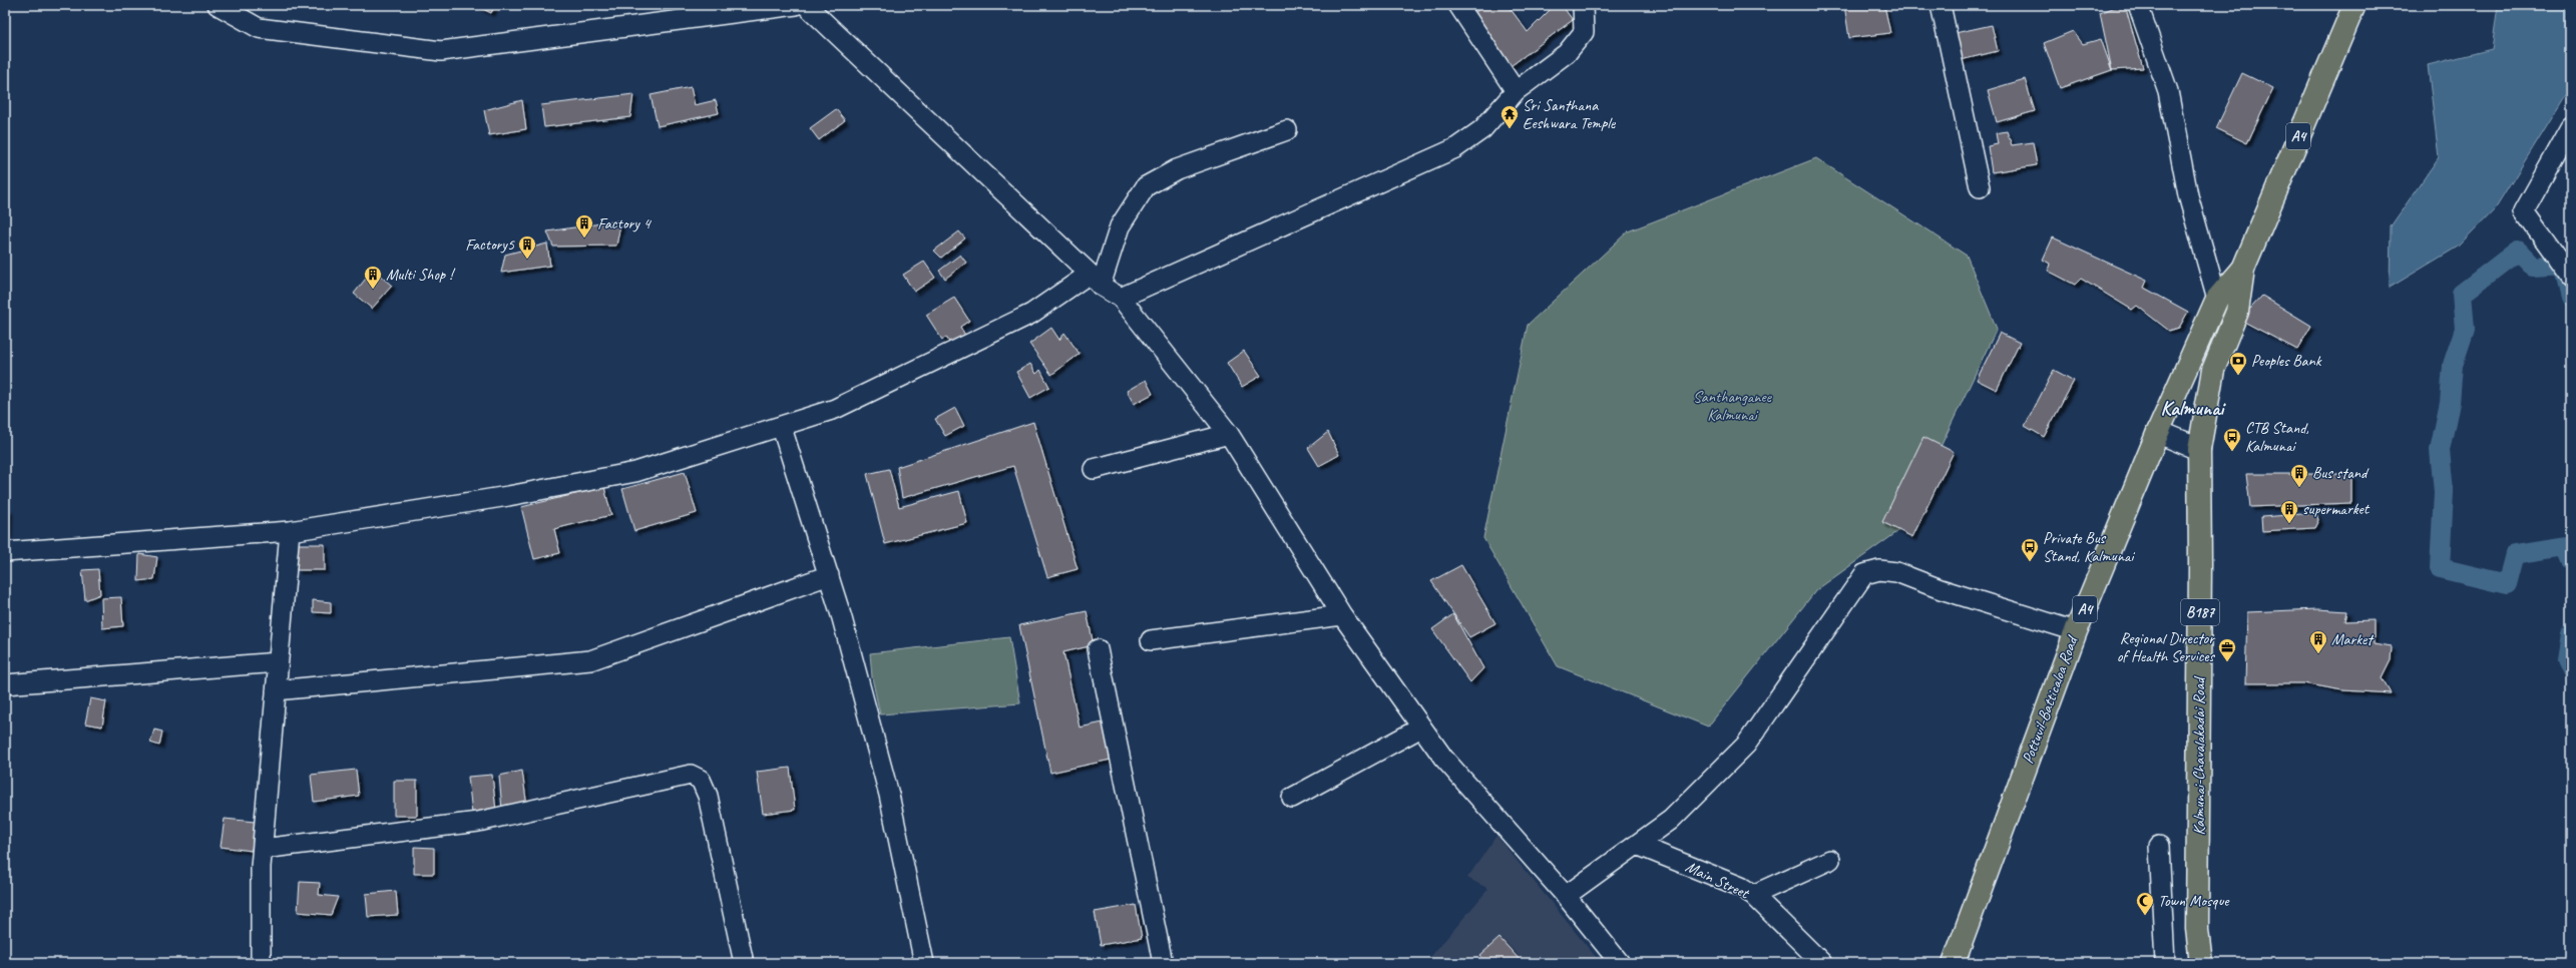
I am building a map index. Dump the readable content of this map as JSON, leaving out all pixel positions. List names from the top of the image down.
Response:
{
  "streets": {
    "main road": [
      "A4",
      "B187",
      "Pottuvil-Batticaloa Road",
      "Kalmunai-Chavalakadai Road"
    ],
    "street": ["Main Street"]
  },
  "crossings": [
    ["Pottuvil-Batticaloa Road", "Kalmunai-Chavalakadai Road"]
  ],
  "districts": ["Kalmunai"],
  "parks": ["Santhanganee Kalmunai"],
  "places": {
    "temple": ["Sri Santhana Eeshwara Temple"],
    "building": [
      "Factory 4",
      "Factory5",
      "Multi Shop !",
      "Bus stand",
      "supermarket",
      "Market"
    ],
    "bank": ["Peoples Bank"],
    "bus stop": ["CTB Stand, Kalmunai", "Private Bus Stand, Kalmunai"],
    "office": ["Regional Director of Health Services"],
    "mosque": ["Town Mosque"]
  }
}
